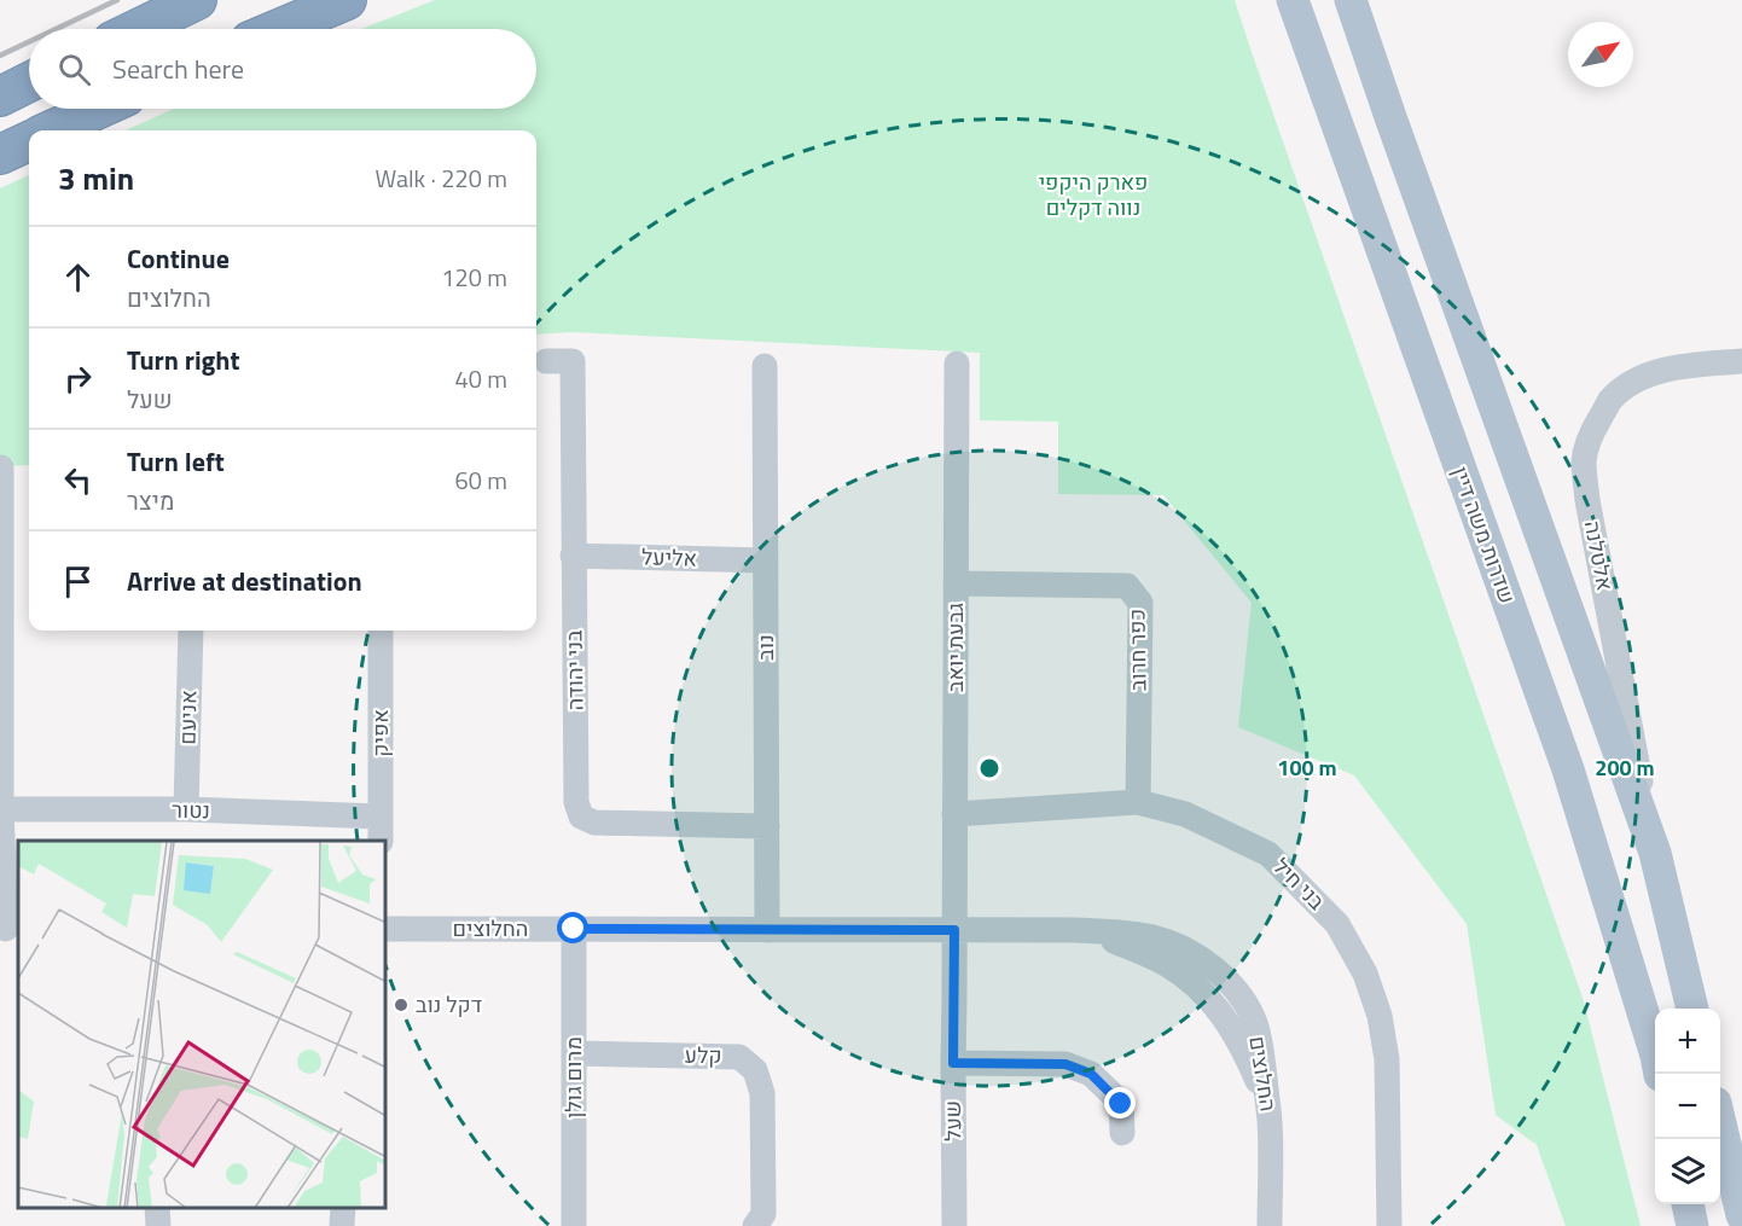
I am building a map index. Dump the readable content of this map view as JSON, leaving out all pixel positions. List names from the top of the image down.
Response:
{
  "streets": {
    "main road": ["שדרות משה דיין"],
    "street": [
      "אלטלנה",
      "אליעל",
      "נוב",
      "גבעת יואב",
      "כפר חרוב",
      "בני יהודה",
      "אניעם",
      "אפיק",
      "נטור",
      "בני חיל",
      "החלוצים",
      "קלע",
      "מרום גולן",
      "שעל"
    ]
  },
  "crossings": [
    ["אליעל", "נוב"],
    ["אליעל", "בני יהודה"],
    ["נוב", "בני יהודה"],
    ["נוב", "החלוצים"],
    ["גבעת יואב", "כפר חרוב"],
    ["גבעת יואב", "בני חיל"],
    ["גבעת יואב", "החלוצים"],
    ["גבעת יואב", "שעל"],
    ["כפר חרוב", "בני חיל"],
    ["אניעם", "נטור"],
    ["אפיק", "נטור"],
    ["החלוצים", "מרום גולן"],
    ["החלוצים", "שעל"],
    ["קלע", "מרום גולן"]
  ],
  "parks": ["פארק היקפי נווה דקלים"],
  "places": ["דקל נוב"],
  "north": "top right",
  "page": {
    "search": "Search here",
    "heading": ["3 min", "Walk · 220 m"],
    "list": [
      ["Continue", "החלוצים", "120 m"],
      ["Turn right", "שעל", "40 m"],
      ["Turn left", "מיצר", "60 m"],
      "Arrive at destination"
    ],
    "map_buttons": ["+", "−"]
  },
  "rings": ["100 m", "200 m"]
}
